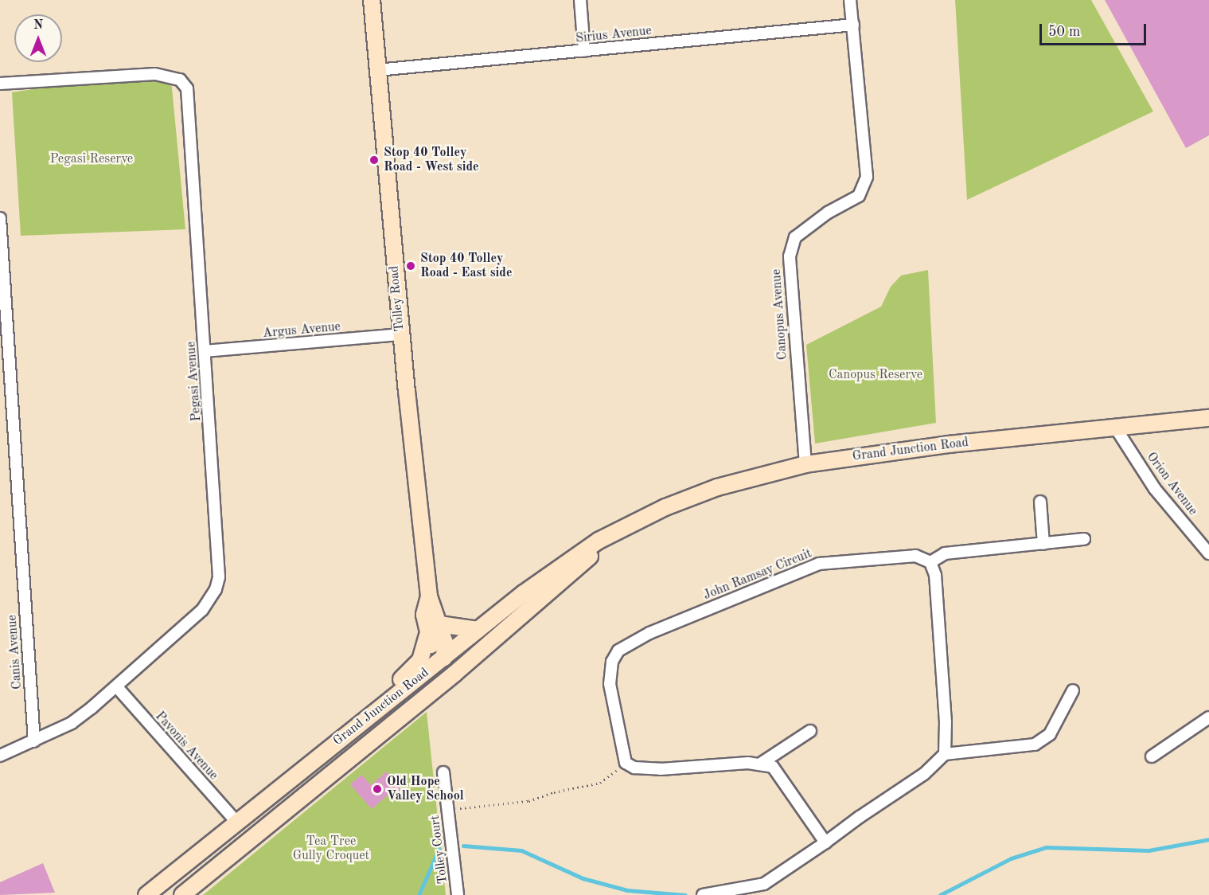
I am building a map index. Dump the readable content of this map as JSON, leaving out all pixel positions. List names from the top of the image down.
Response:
{
  "streets": {
    "main road": ["Tolley Road", "Grand Junction Road"],
    "street": [
      "Sirius Avenue",
      "Canopus Avenue",
      "Argus Avenue",
      "Pegasi Avenue",
      "Orion Avenue",
      "John Ramsay Circuit",
      "Canis Avenue",
      "Pavonis Avenue",
      "Tolley Court"
    ]
  },
  "crossings": [
    ["Sirius Avenue", "Tolley Road"],
    ["Sirius Avenue", "Canopus Avenue"],
    ["Tolley Road", "Argus Avenue"],
    ["Tolley Road", "Grand Junction Road"],
    ["Canopus Avenue", "Grand Junction Road"],
    ["Argus Avenue", "Pegasi Avenue"],
    ["Pegasi Avenue", "Canis Avenue"],
    ["Pegasi Avenue", "Pavonis Avenue"],
    ["Grand Junction Road", "Orion Avenue"],
    ["Grand Junction Road", "Pavonis Avenue"]
  ],
  "parks": ["Pegasi Reserve", "Canopus Reserve", "Tea Tree Gully Croquet"],
  "places": ["Stop 40 Tolley Road - West side", "Stop 40 Tolley Road - East side", "Old Hope Valley School"],
  "scale_bar": "50 m",
  "north": "top"
}
